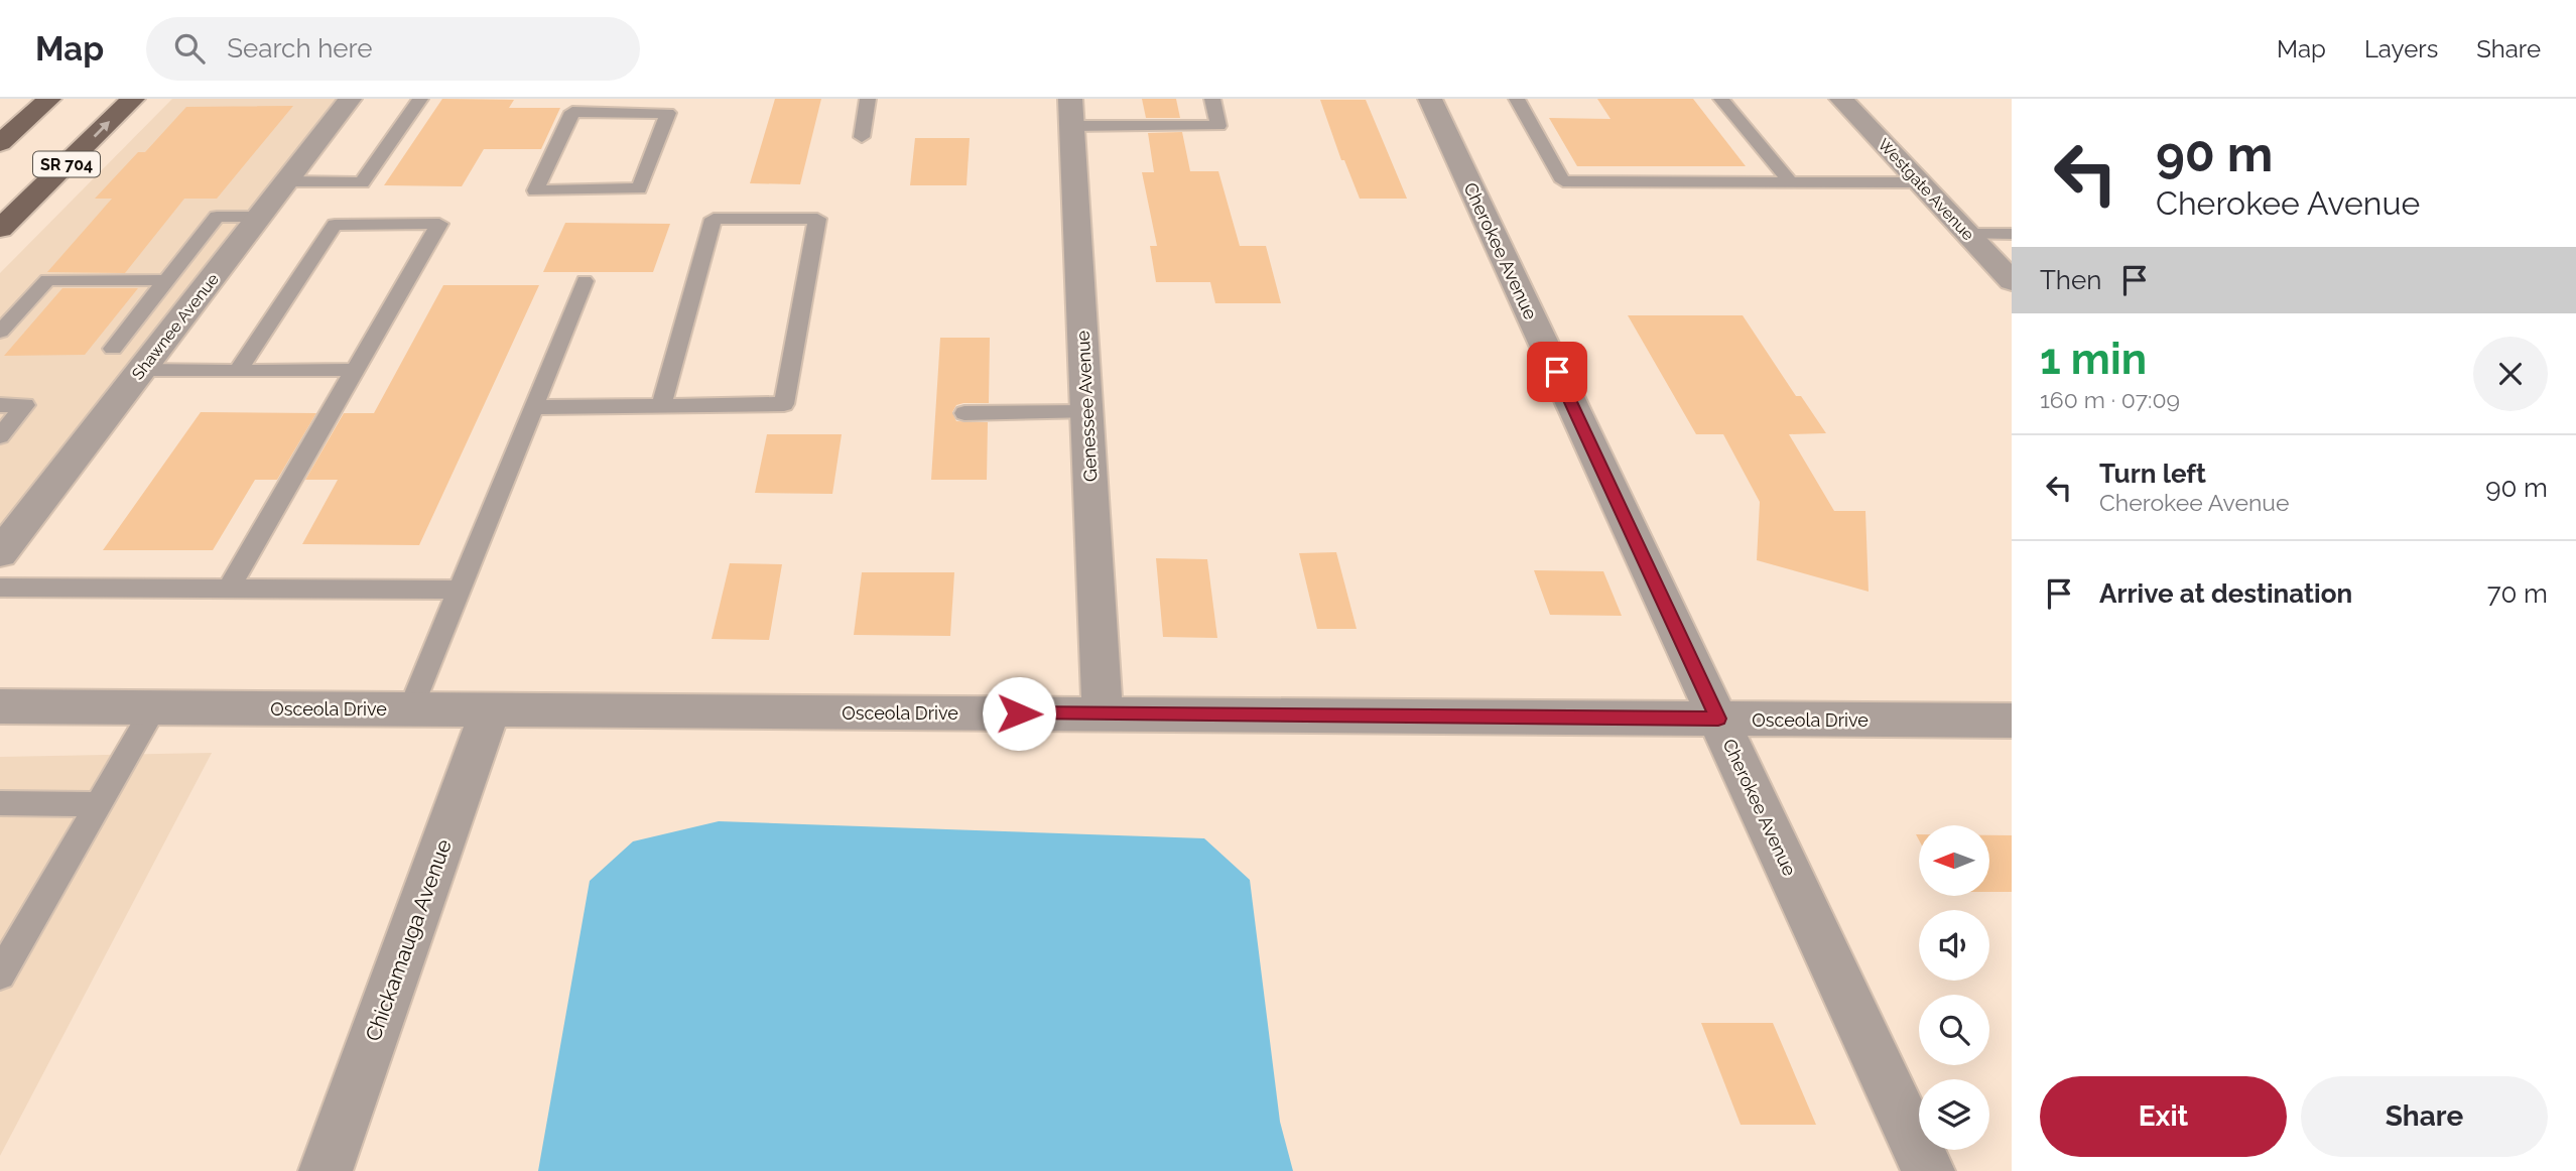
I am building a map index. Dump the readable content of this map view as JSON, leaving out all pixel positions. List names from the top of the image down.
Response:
{
  "streets": {
    "main road": ["SR 704"],
    "street": [
      "Westgate Avenue",
      "Cherokee Avenue",
      "Shawnee Avenue",
      "Genessee Avenue",
      "Osceola Drive",
      "Chickamauga Avenue"
    ]
  },
  "crossings": [
    ["Cherokee Avenue", "Osceola Drive"],
    ["Genessee Avenue", "Osceola Drive"],
    ["Osceola Drive", "Chickamauga Avenue"]
  ],
  "north": "left",
  "page": {
    "header": "Map",
    "search": "Search here",
    "nav": ["Map", "Layers", "Share"],
    "turn": ["90 m", "Cherokee Avenue"],
    "then": "Then",
    "heading": ["1 min", "160 m · 07:09"],
    "list": [
      {
        "name": "Turn left",
        "note": "Cherokee Avenue",
        "value": "90 m"
      },
      {
        "name": "Arrive at destination",
        "value": "70 m"
      }
    ],
    "buttons": ["Exit", "Share"]
  }
}
